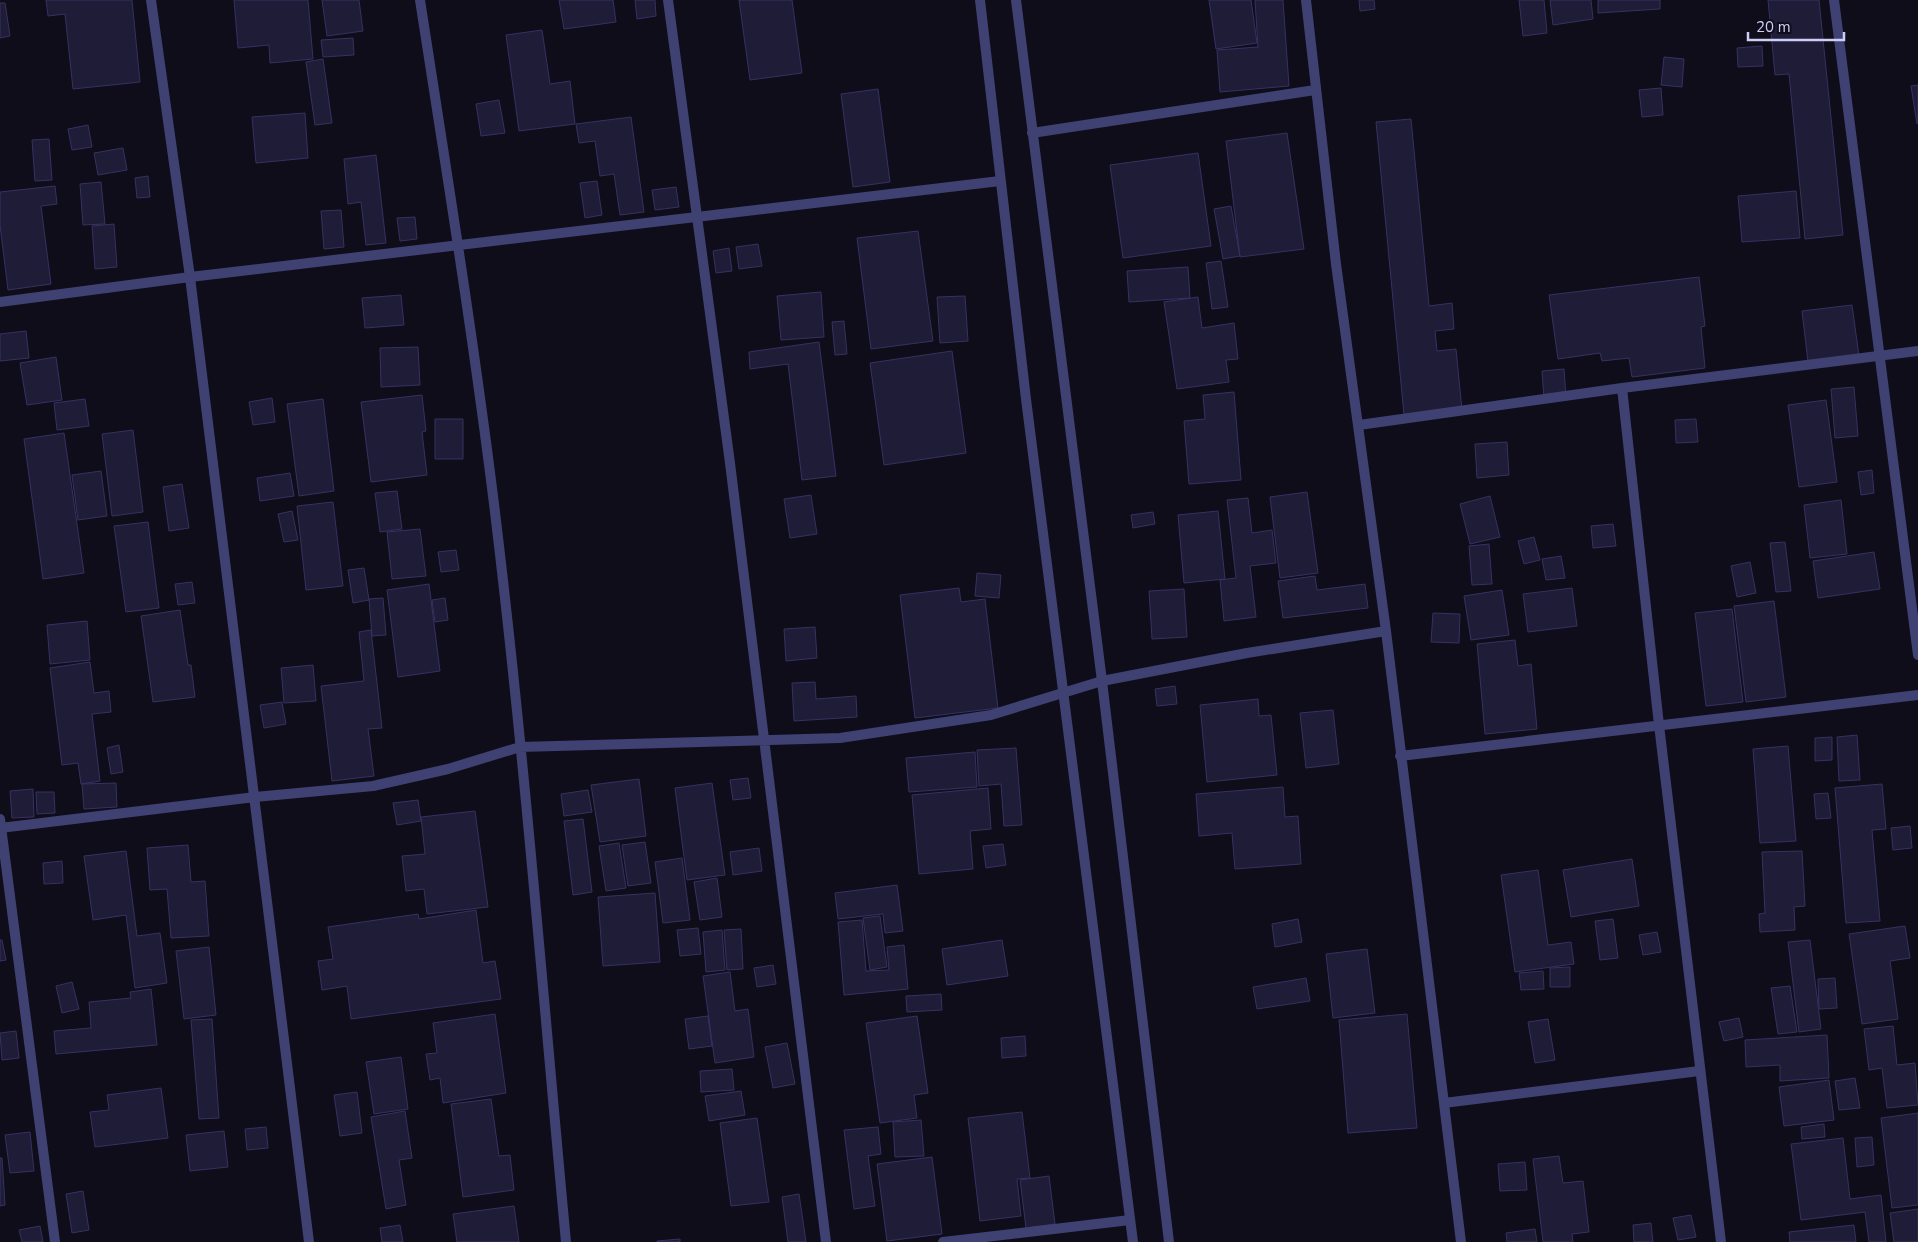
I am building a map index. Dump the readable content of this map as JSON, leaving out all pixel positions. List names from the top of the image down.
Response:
{
  "scale_bar": "20 m"
}
